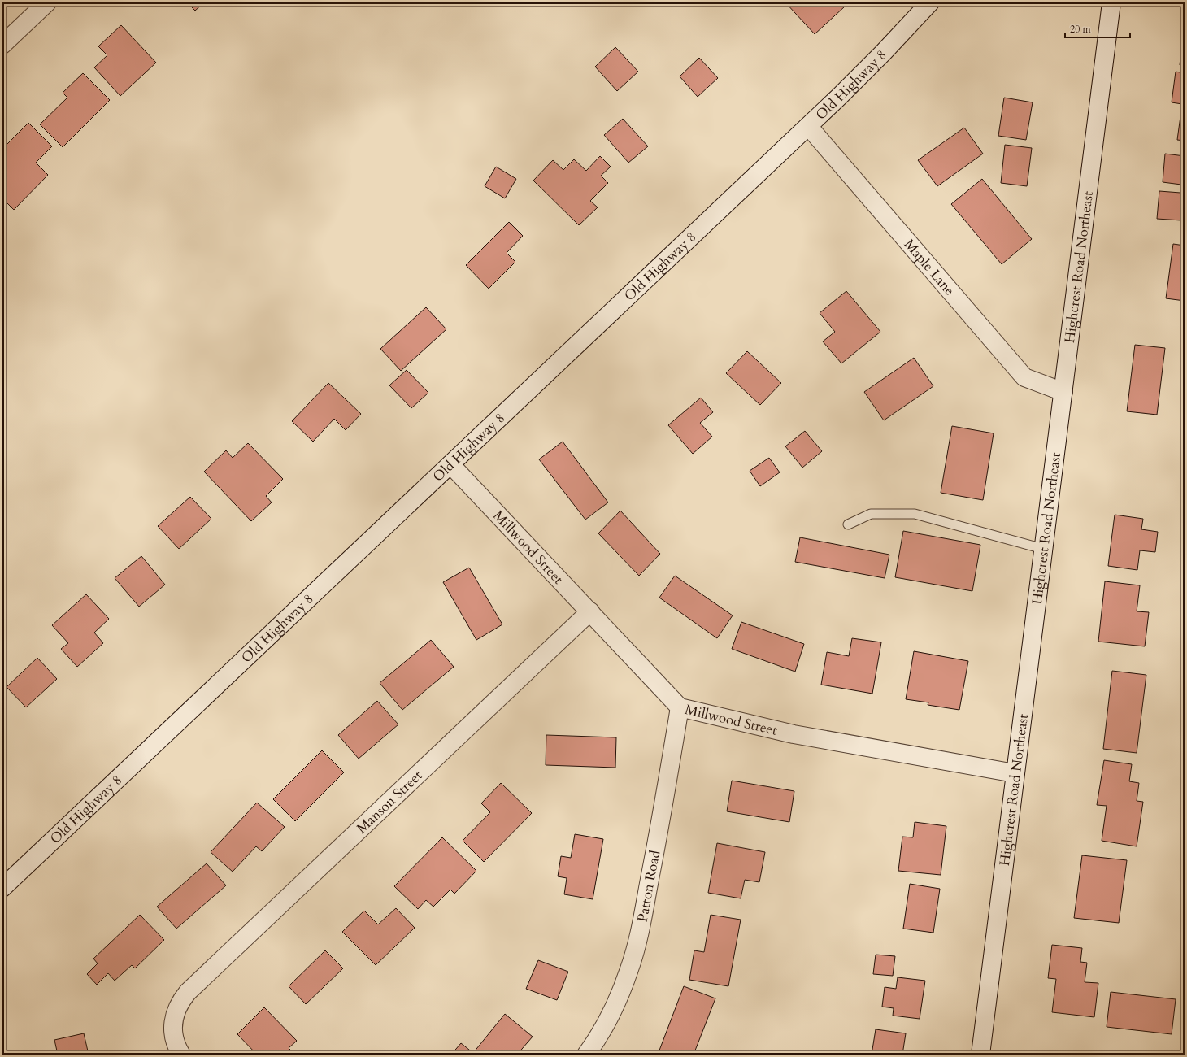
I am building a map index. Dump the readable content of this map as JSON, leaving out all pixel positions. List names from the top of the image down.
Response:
{
  "streets": {
    "street": [
      "Old Highway 8",
      "Maple Lane",
      "Highcrest Road Northeast",
      "Millwood Street",
      "Manson Street",
      "Patton Road"
    ]
  },
  "crossings": [
    ["Old Highway 8", "Maple Lane"],
    ["Old Highway 8", "Millwood Street"],
    ["Maple Lane", "Highcrest Road Northeast"],
    ["Highcrest Road Northeast", "Millwood Street"],
    ["Millwood Street", "Manson Street"],
    ["Millwood Street", "Patton Road"]
  ],
  "scale_bar": "20 m"
}
